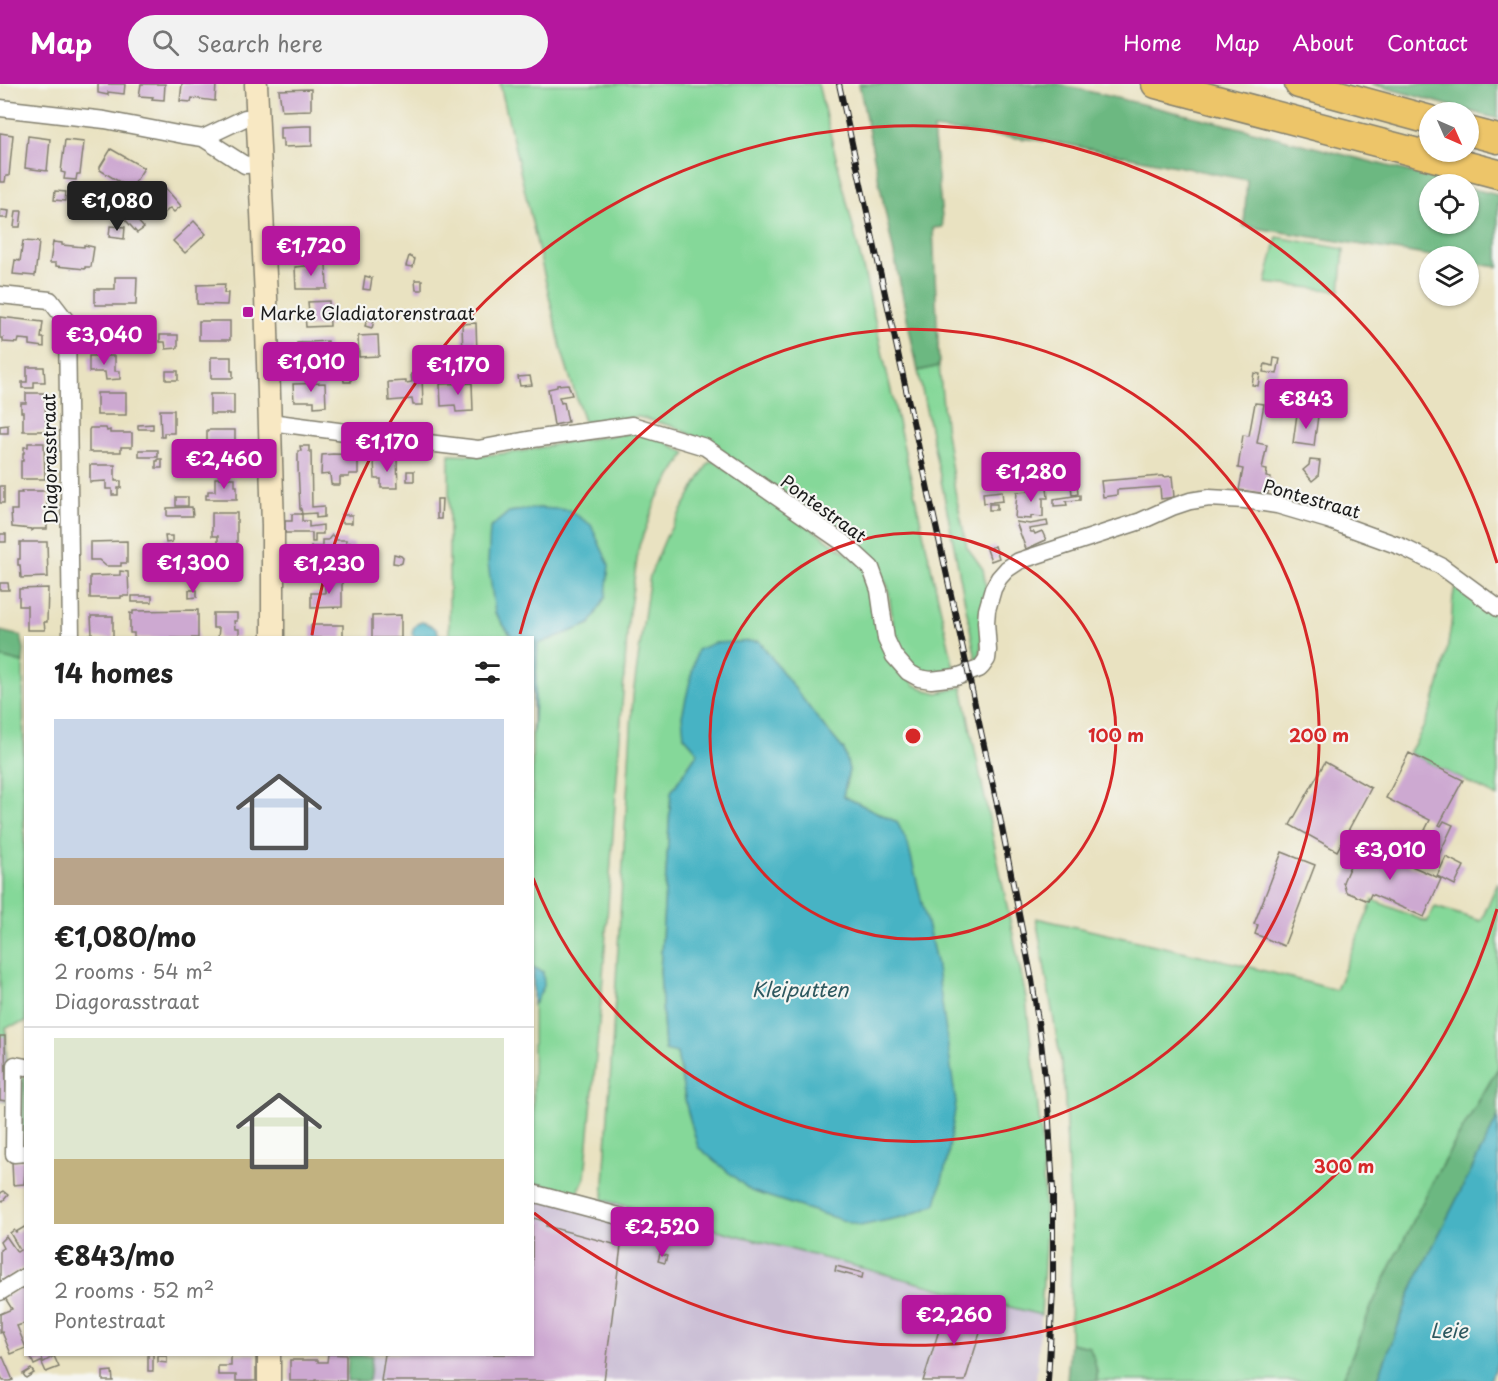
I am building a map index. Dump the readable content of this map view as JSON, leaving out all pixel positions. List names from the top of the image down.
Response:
{
  "streets": {
    "street": ["Diagorasstraat", "Pontestraat"]
  },
  "water": ["Kleiputten", "Leie"],
  "places": {
    "transit": ["Marke Gladiatorenstraat"]
  },
  "north": "bottom right",
  "page": {
    "header": "Map",
    "search": "Search here",
    "nav": [
      "Home",
      "Map",
      "About",
      "Contact"
    ],
    "price": [
      "€1,080",
      "€1,720",
      "€3,040",
      "€1,010",
      "€1,170",
      "€843",
      "€1,170",
      "€2,460",
      "€1,280",
      "€1,300",
      "€1,230",
      "€3,010",
      "€2,520",
      "€2,260"
    ],
    "heading": "14 homes",
    "list": [
      {
        "name": "€1,080/mo",
        "note": "2 rooms · 54 m² · Diagorasstraat"
      },
      {
        "name": "€843/mo",
        "note": "2 rooms · 52 m² · Pontestraat"
      }
    ]
  },
  "rings": ["100 m", "200 m", "300 m"]
}
